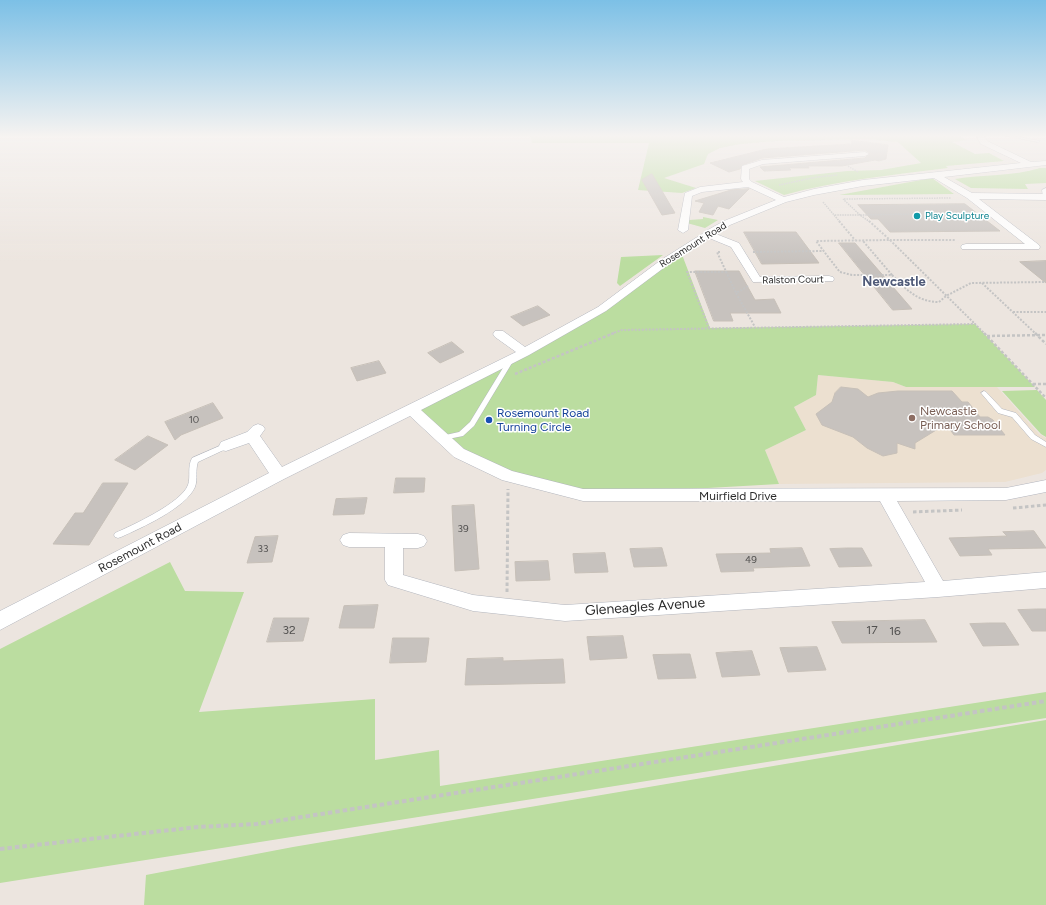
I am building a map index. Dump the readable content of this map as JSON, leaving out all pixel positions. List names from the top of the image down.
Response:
{
  "streets": {
    "street": [
      "Rosemount Road",
      "Ralston Court",
      "Muirfield Drive",
      "Gleneagles Avenue"
    ]
  },
  "crossings": [
    ["Rosemount Road", "Ralston Court"],
    ["Rosemount Road", "Muirfield Drive"]
  ],
  "districts": ["Newcastle"],
  "places": ["Play Sculpture", "Newcastle Primary School", "Rosemount Road Turning Circle"],
  "house_numbers": [
    "10",
    "39",
    "33",
    "49",
    "32",
    "17",
    "16"
  ]
}
